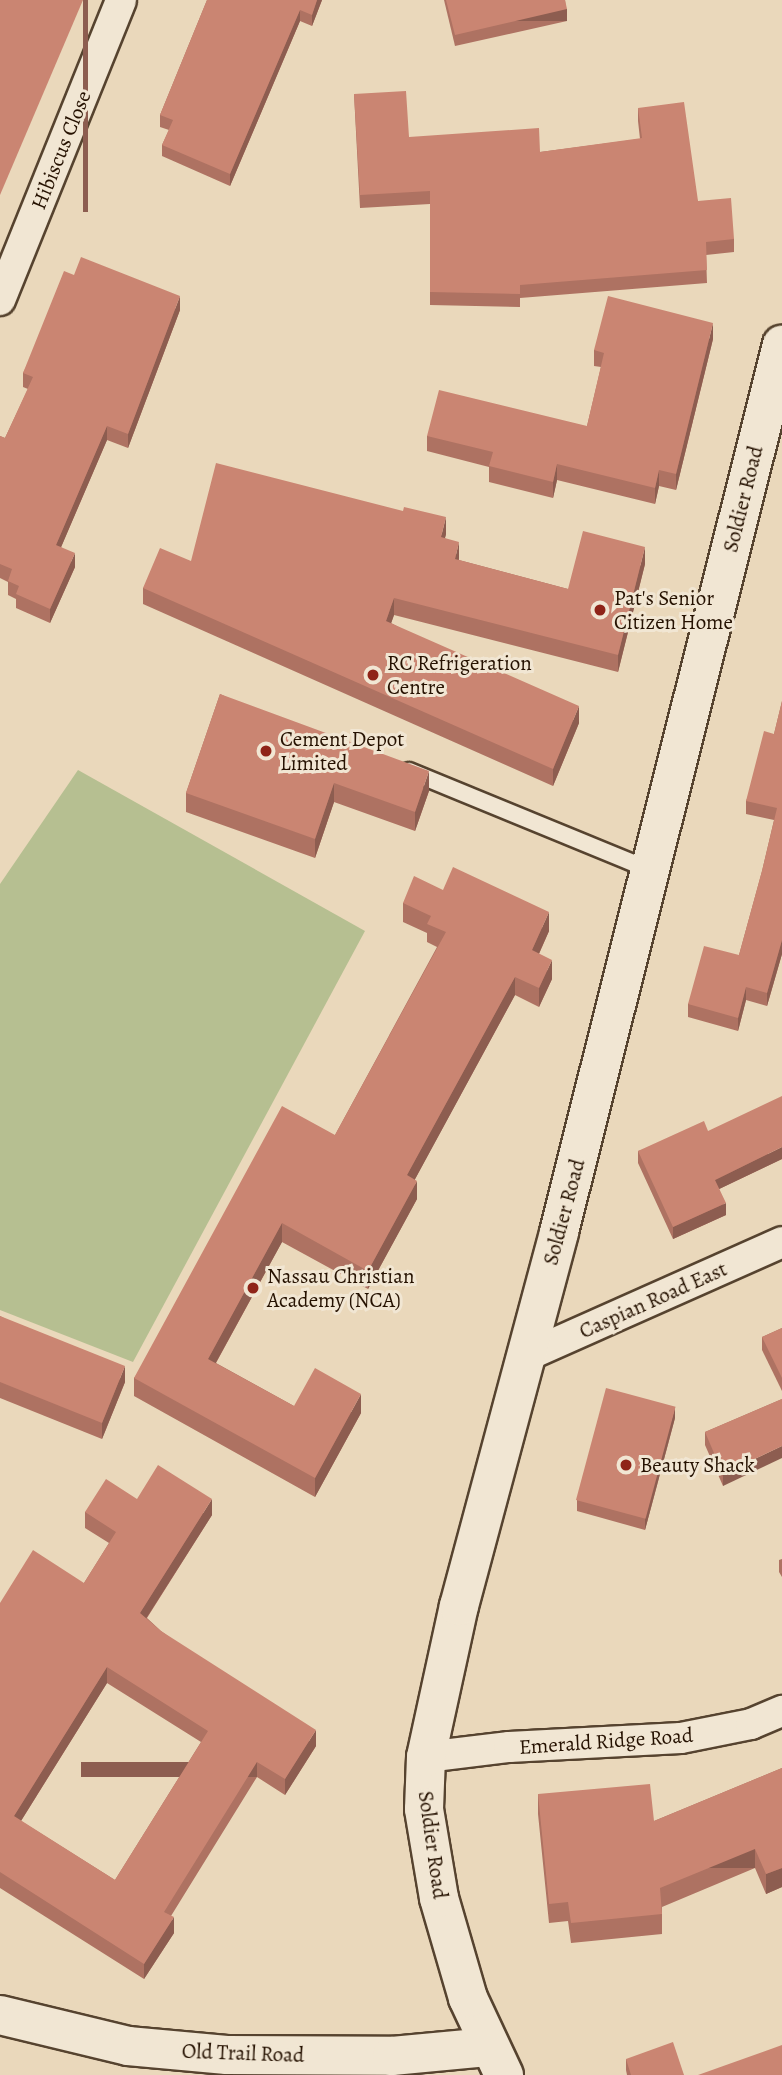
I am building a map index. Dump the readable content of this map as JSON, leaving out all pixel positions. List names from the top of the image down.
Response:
{
  "streets": {
    "main road": ["Soldier Road", "Old Trail Road"],
    "street": ["Hibiscus Close", "Caspian Road East", "Emerald Ridge Road"]
  },
  "crossings": [
    ["Soldier Road", "Caspian Road East"],
    ["Soldier Road", "Emerald Ridge Road"],
    ["Soldier Road", "Old Trail Road"]
  ],
  "places": [
    "Pat's Senior Citizen Home",
    "RC Refrigeration Centre",
    "Cement Depot Limited",
    "Nassau Christian Academy (NCA)",
    "Beauty Shack"
  ]
}
